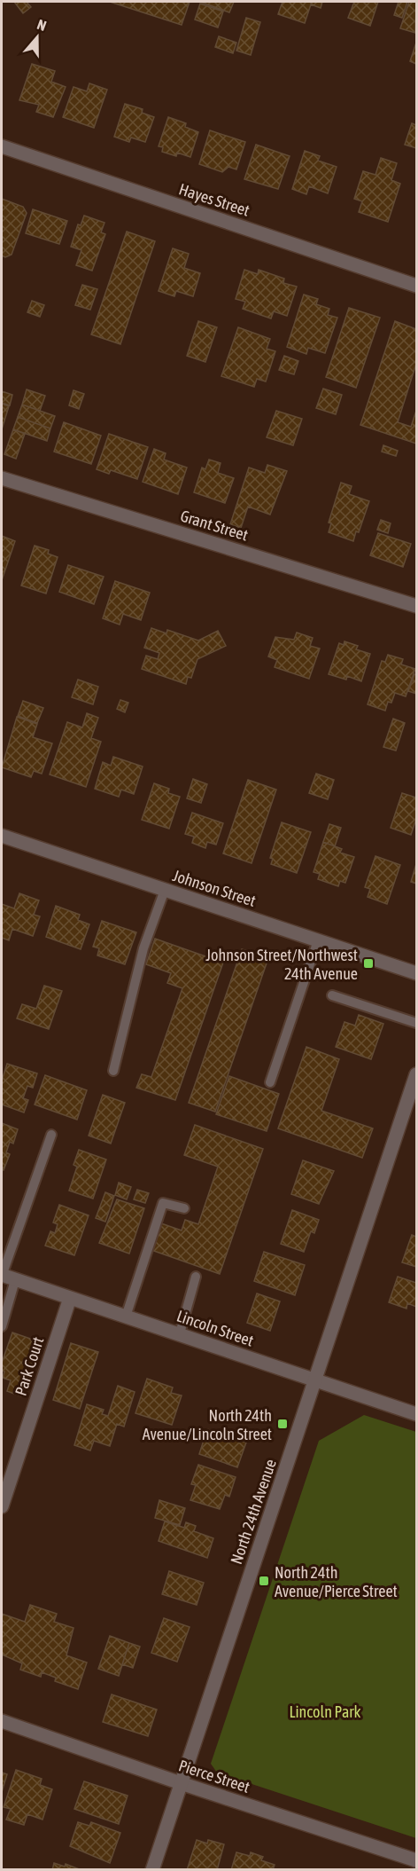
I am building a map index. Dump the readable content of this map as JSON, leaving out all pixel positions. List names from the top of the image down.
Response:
{
  "streets": {
    "street": [
      "Hayes Street",
      "Grant Street",
      "Johnson Street",
      "Lincoln Street",
      "Park Court",
      "North 24th Avenue",
      "Pierce Street"
    ]
  },
  "crossings": [
    ["Lincoln Street", "Park Court"],
    ["Lincoln Street", "North 24th Avenue"],
    ["North 24th Avenue", "Pierce Street"]
  ],
  "parks": ["Lincoln Park"],
  "places": {
    "transit": ["Johnson Street/Northwest 24th Avenue", "North 24th Avenue/Lincoln Street", "North 24th Avenue/Pierce Street"]
  },
  "north": "top"
}
